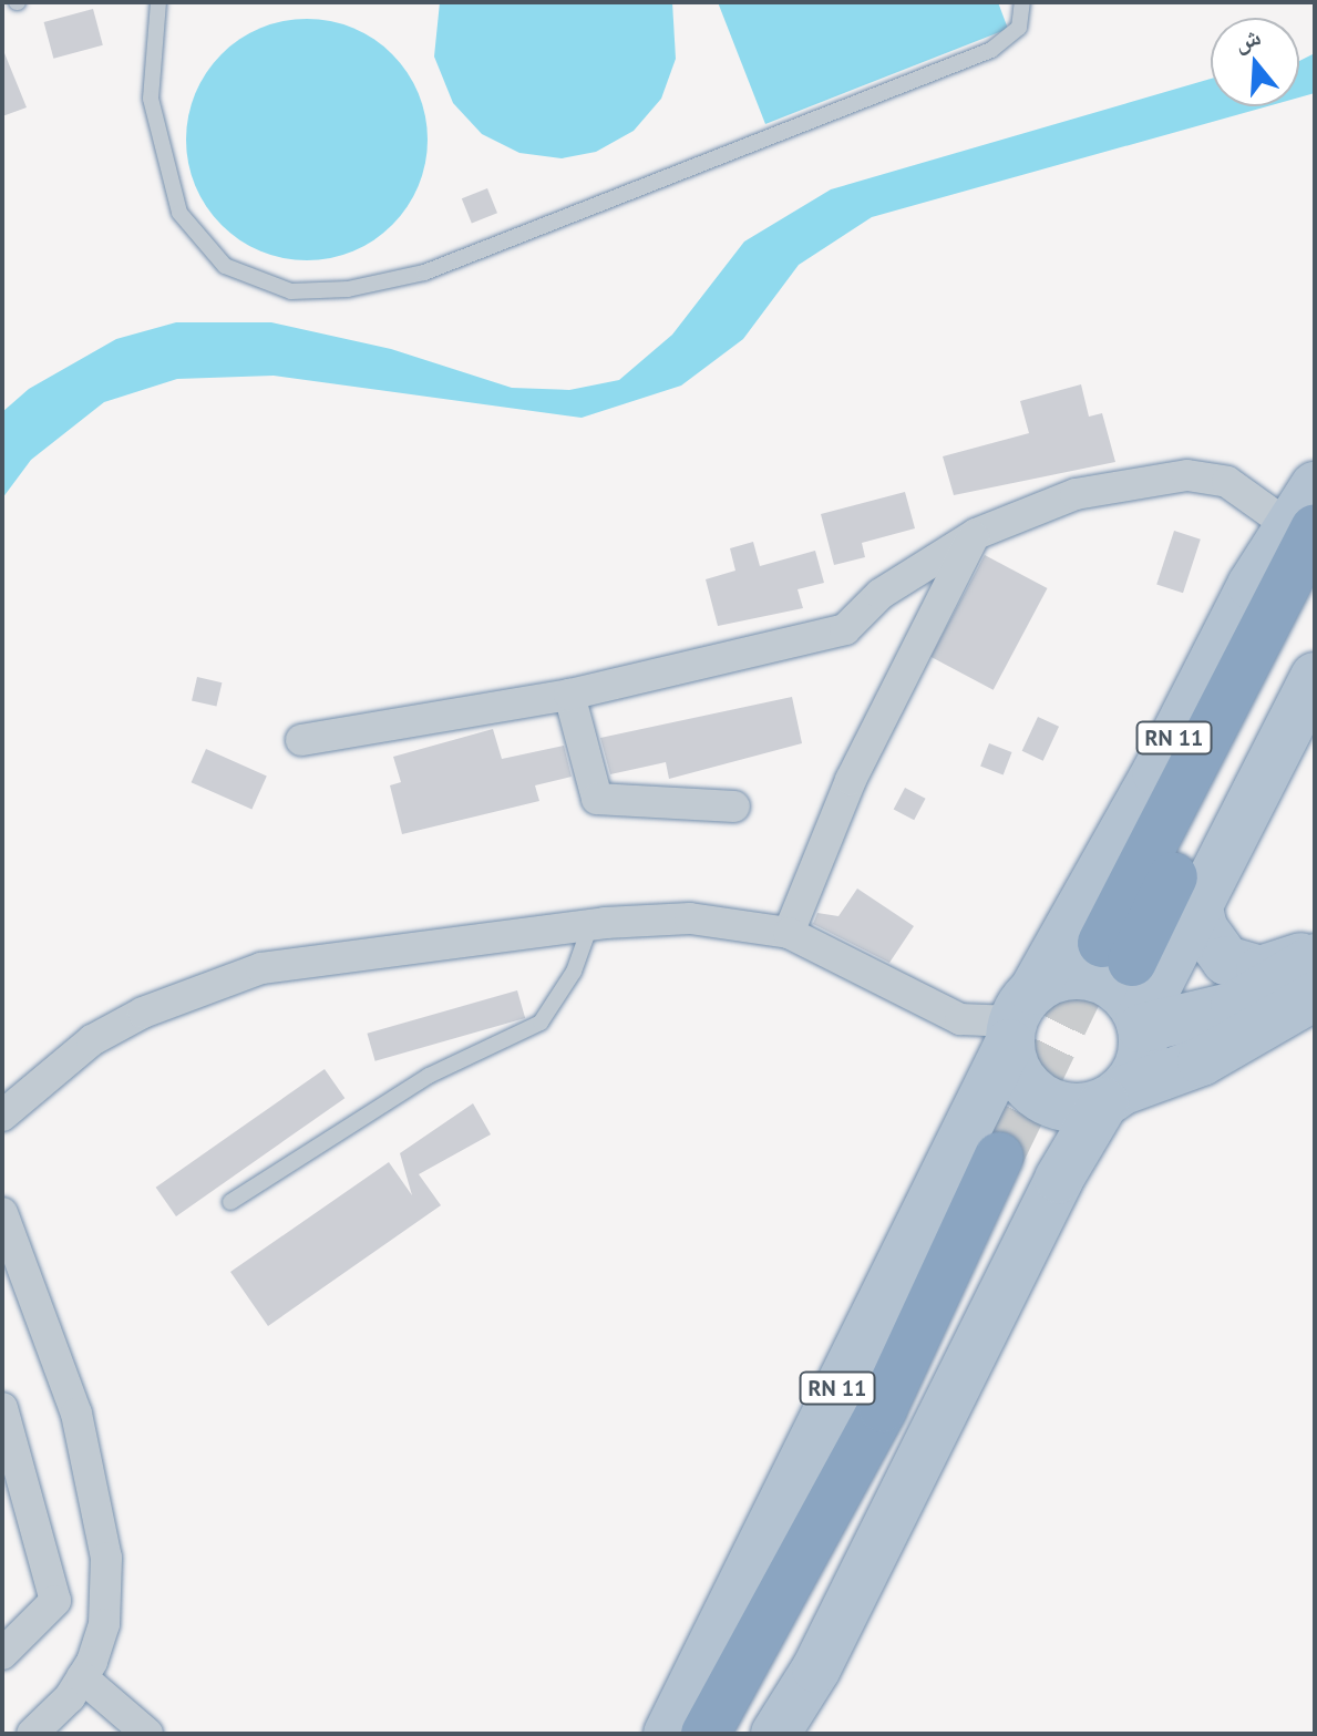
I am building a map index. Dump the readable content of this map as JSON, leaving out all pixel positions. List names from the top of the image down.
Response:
{
  "streets": {
    "highway": ["RN 11"]
  },
  "north": "top"
}
